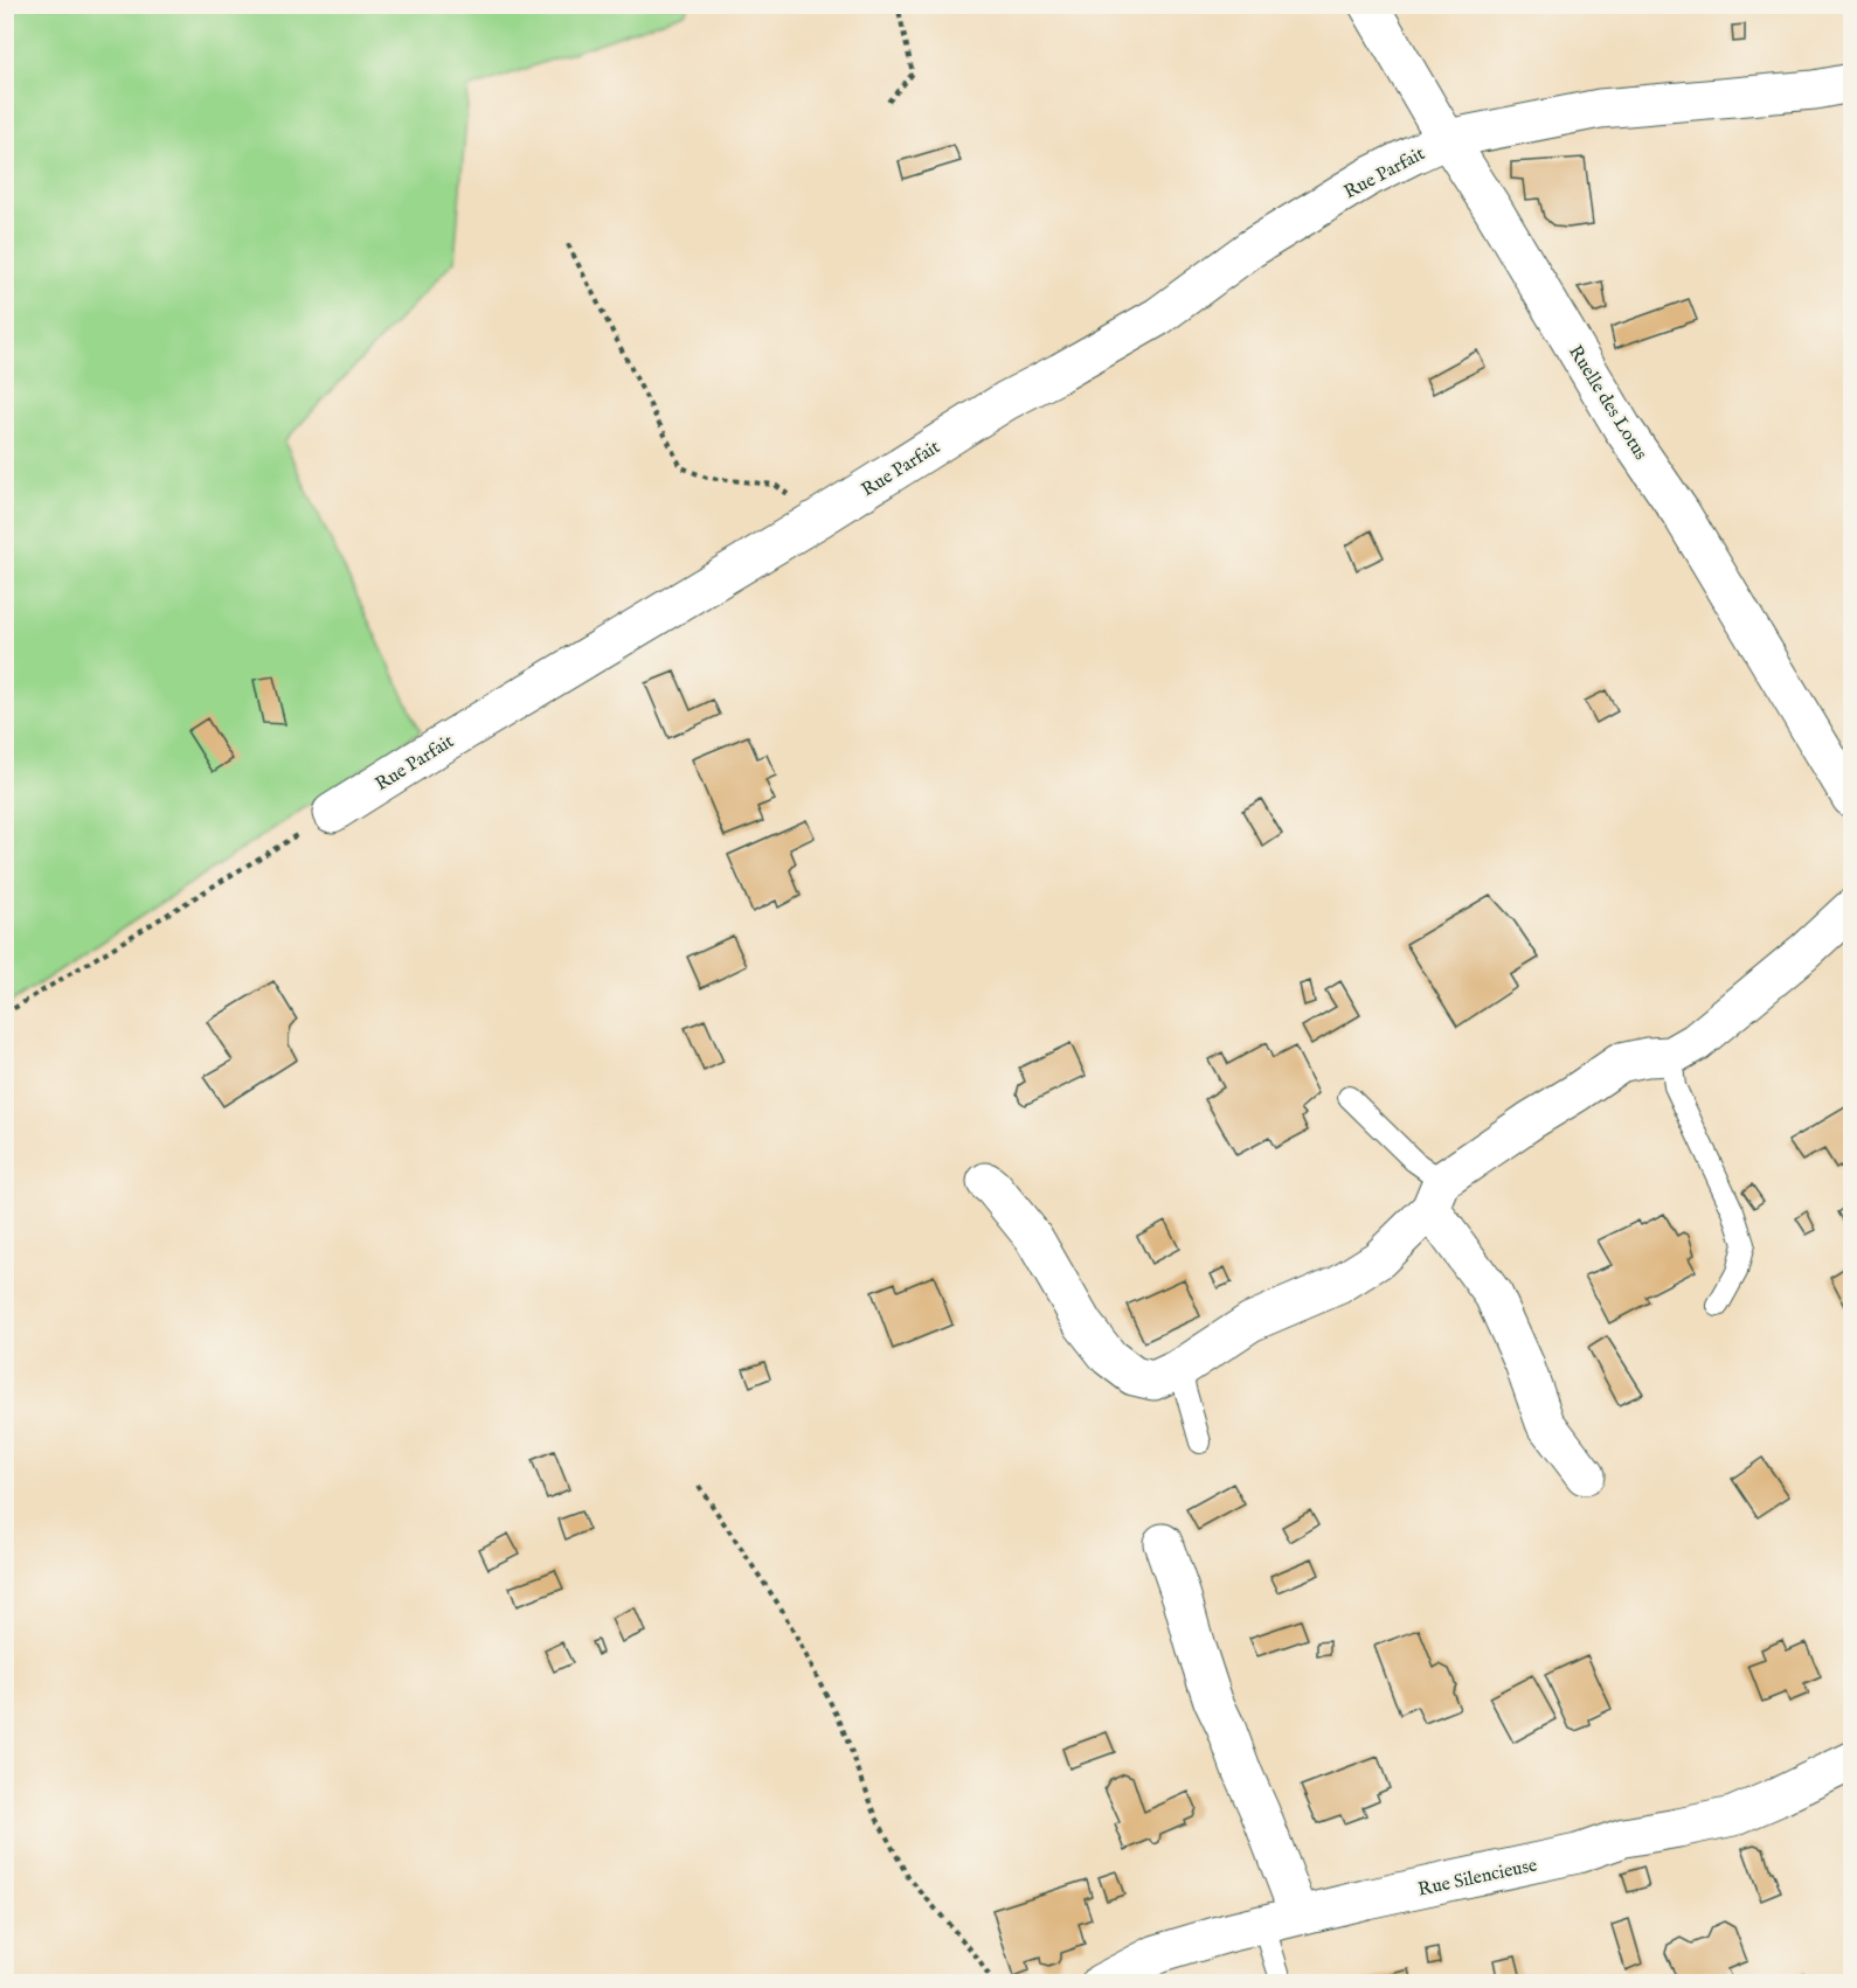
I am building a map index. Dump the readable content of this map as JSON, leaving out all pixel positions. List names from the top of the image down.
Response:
{
  "streets": {
    "street": ["Rue Parfait", "Ruelle des Lotus", "Rue Silencieuse"]
  },
  "crossings": [
    ["Rue Parfait", "Ruelle des Lotus"]
  ]
}
